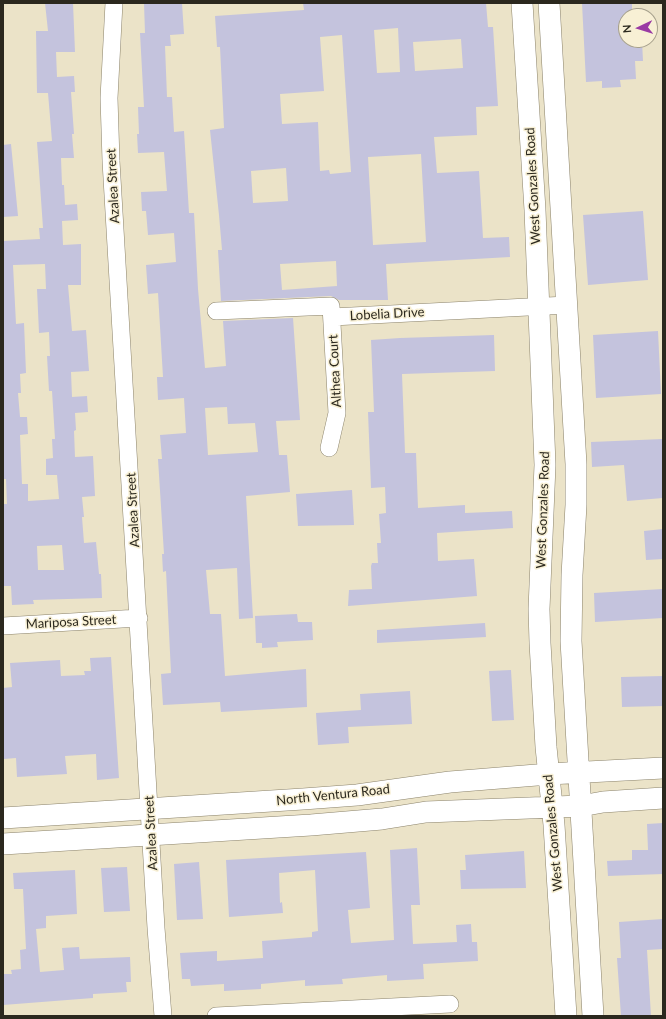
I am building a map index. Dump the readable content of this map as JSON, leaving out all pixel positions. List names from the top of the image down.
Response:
{
  "streets": {
    "main road": ["West Gonzales Road", "North Ventura Road"],
    "street": [
      "Azalea Street",
      "Lobelia Drive",
      "Althea Court",
      "Mariposa Street"
    ]
  },
  "crossings": [
    ["Azalea Street", "Mariposa Street"],
    ["Azalea Street", "North Ventura Road"],
    ["West Gonzales Road", "Lobelia Drive"],
    ["West Gonzales Road", "North Ventura Road"],
    ["Lobelia Drive", "Althea Court"]
  ],
  "north": "left"
}
